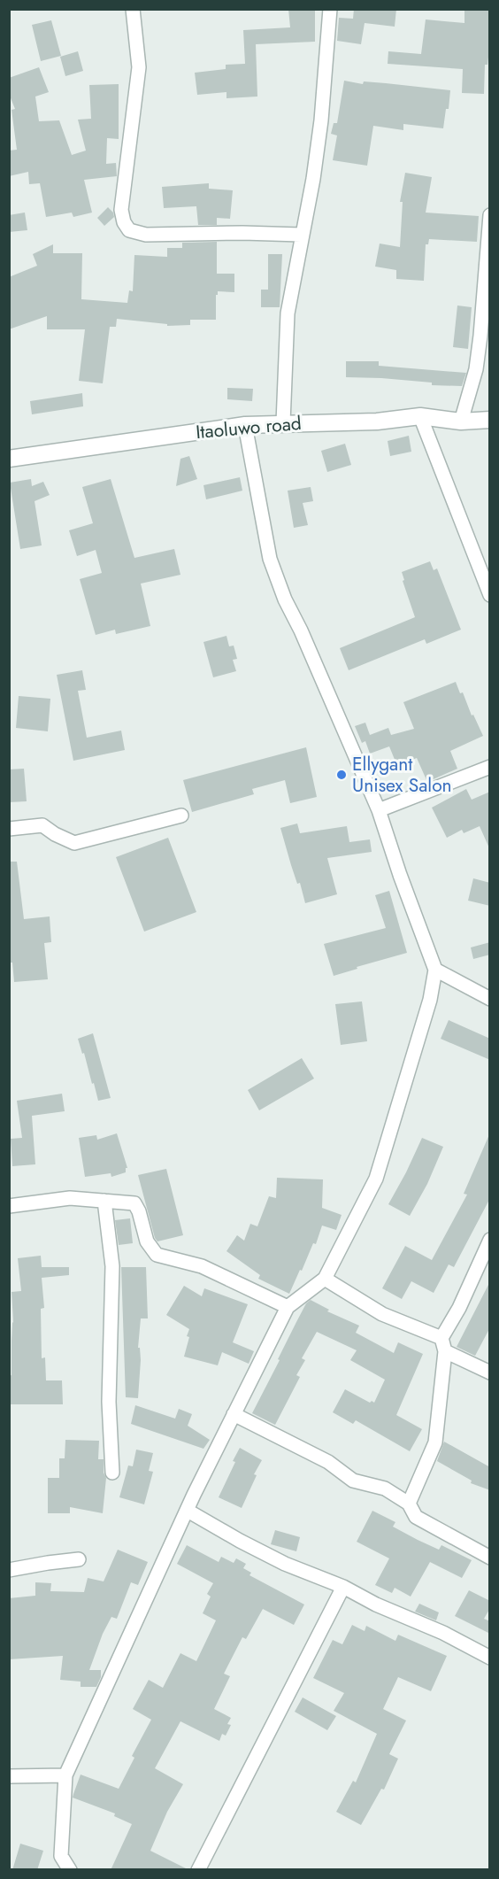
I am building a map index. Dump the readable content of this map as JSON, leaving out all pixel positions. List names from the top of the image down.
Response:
{
  "streets": {
    "street": ["Itaoluwo road"]
  },
  "places": ["Ellygant Unisex Salon"]
}
